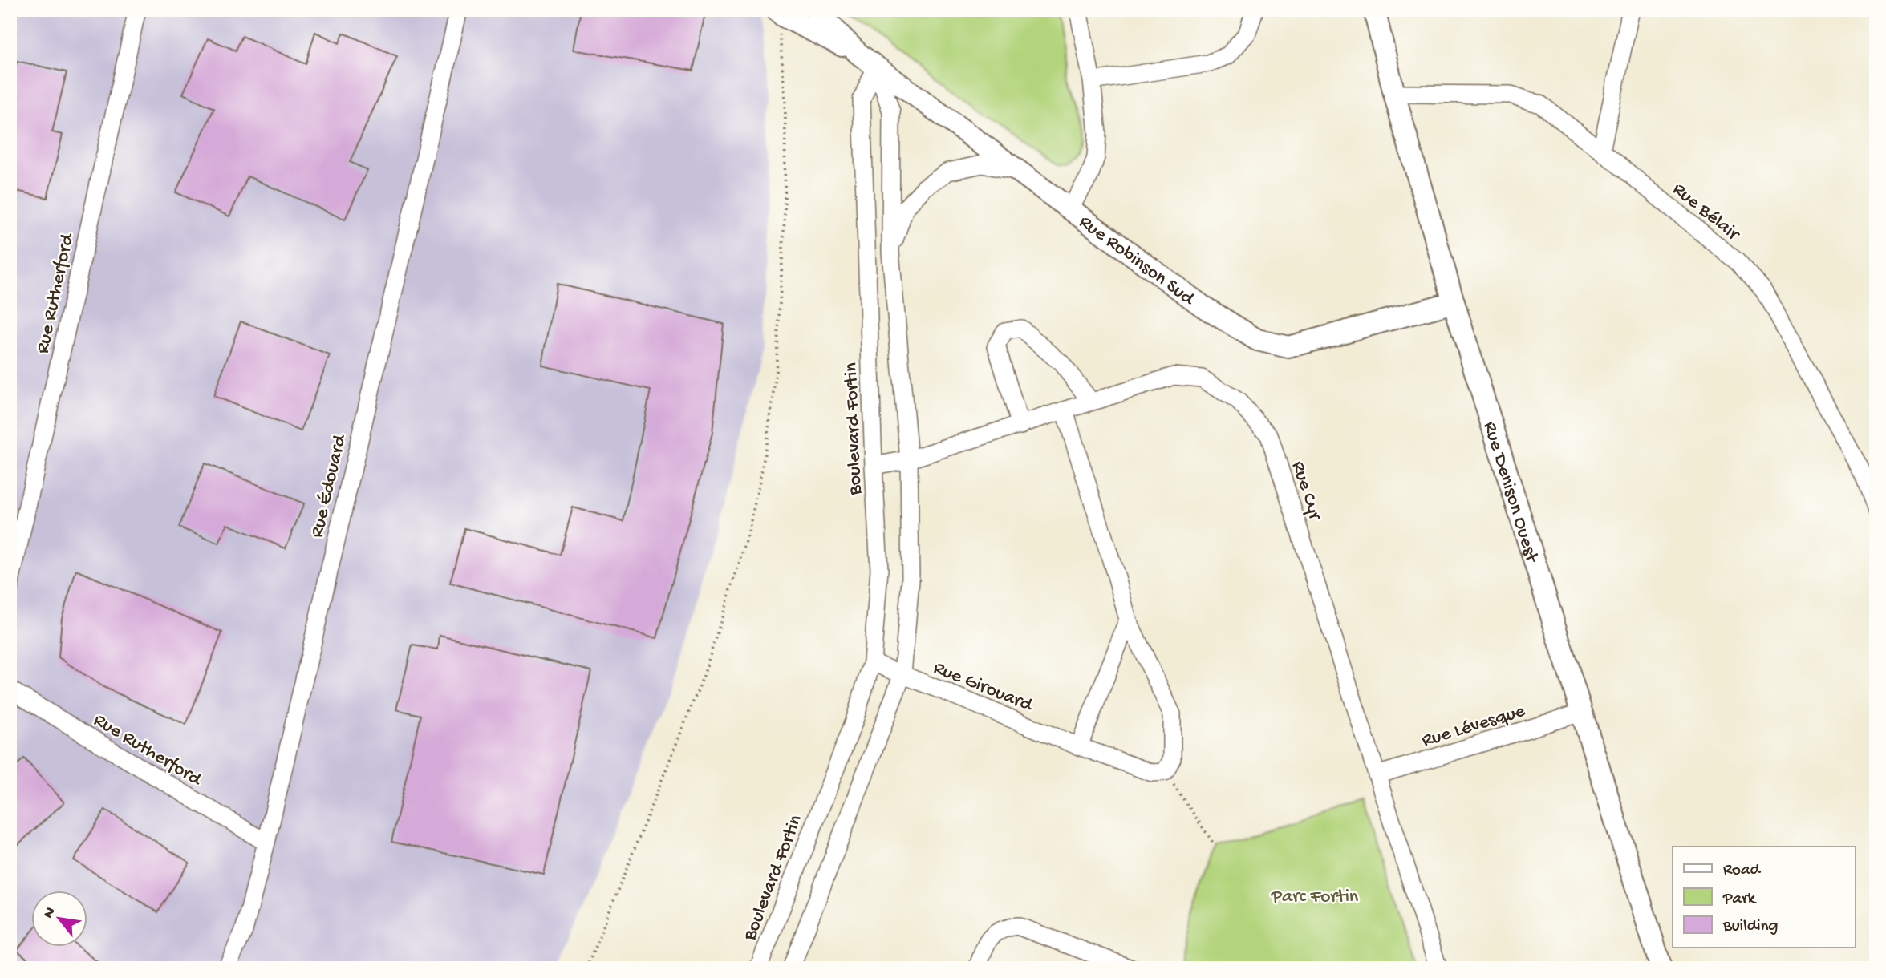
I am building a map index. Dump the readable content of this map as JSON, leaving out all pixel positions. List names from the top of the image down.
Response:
{
  "streets": {
    "street": [
      "Rue Bélair",
      "Rue Robinson Sud",
      "Rue Rutherford",
      "Boulevard Fortin",
      "Rue Édouard",
      "Rue Cyr",
      "Rue Denison Ouest",
      "Rue Girouard",
      "Rue Lévesque"
    ]
  },
  "crossings": [
    ["Rue Bélair", "Rue Denison Ouest"],
    ["Rue Robinson Sud", "Boulevard Fortin"],
    ["Rue Robinson Sud", "Rue Denison Ouest"],
    ["Rue Rutherford", "Rue Édouard"],
    ["Boulevard Fortin", "Rue Cyr"],
    ["Boulevard Fortin", "Rue Girouard"],
    ["Rue Cyr", "Rue Lévesque"],
    ["Rue Denison Ouest", "Rue Lévesque"]
  ],
  "parks": ["Parc Fortin"],
  "legend": ["Road", "Park", "Building"],
  "north": "top left"
}
